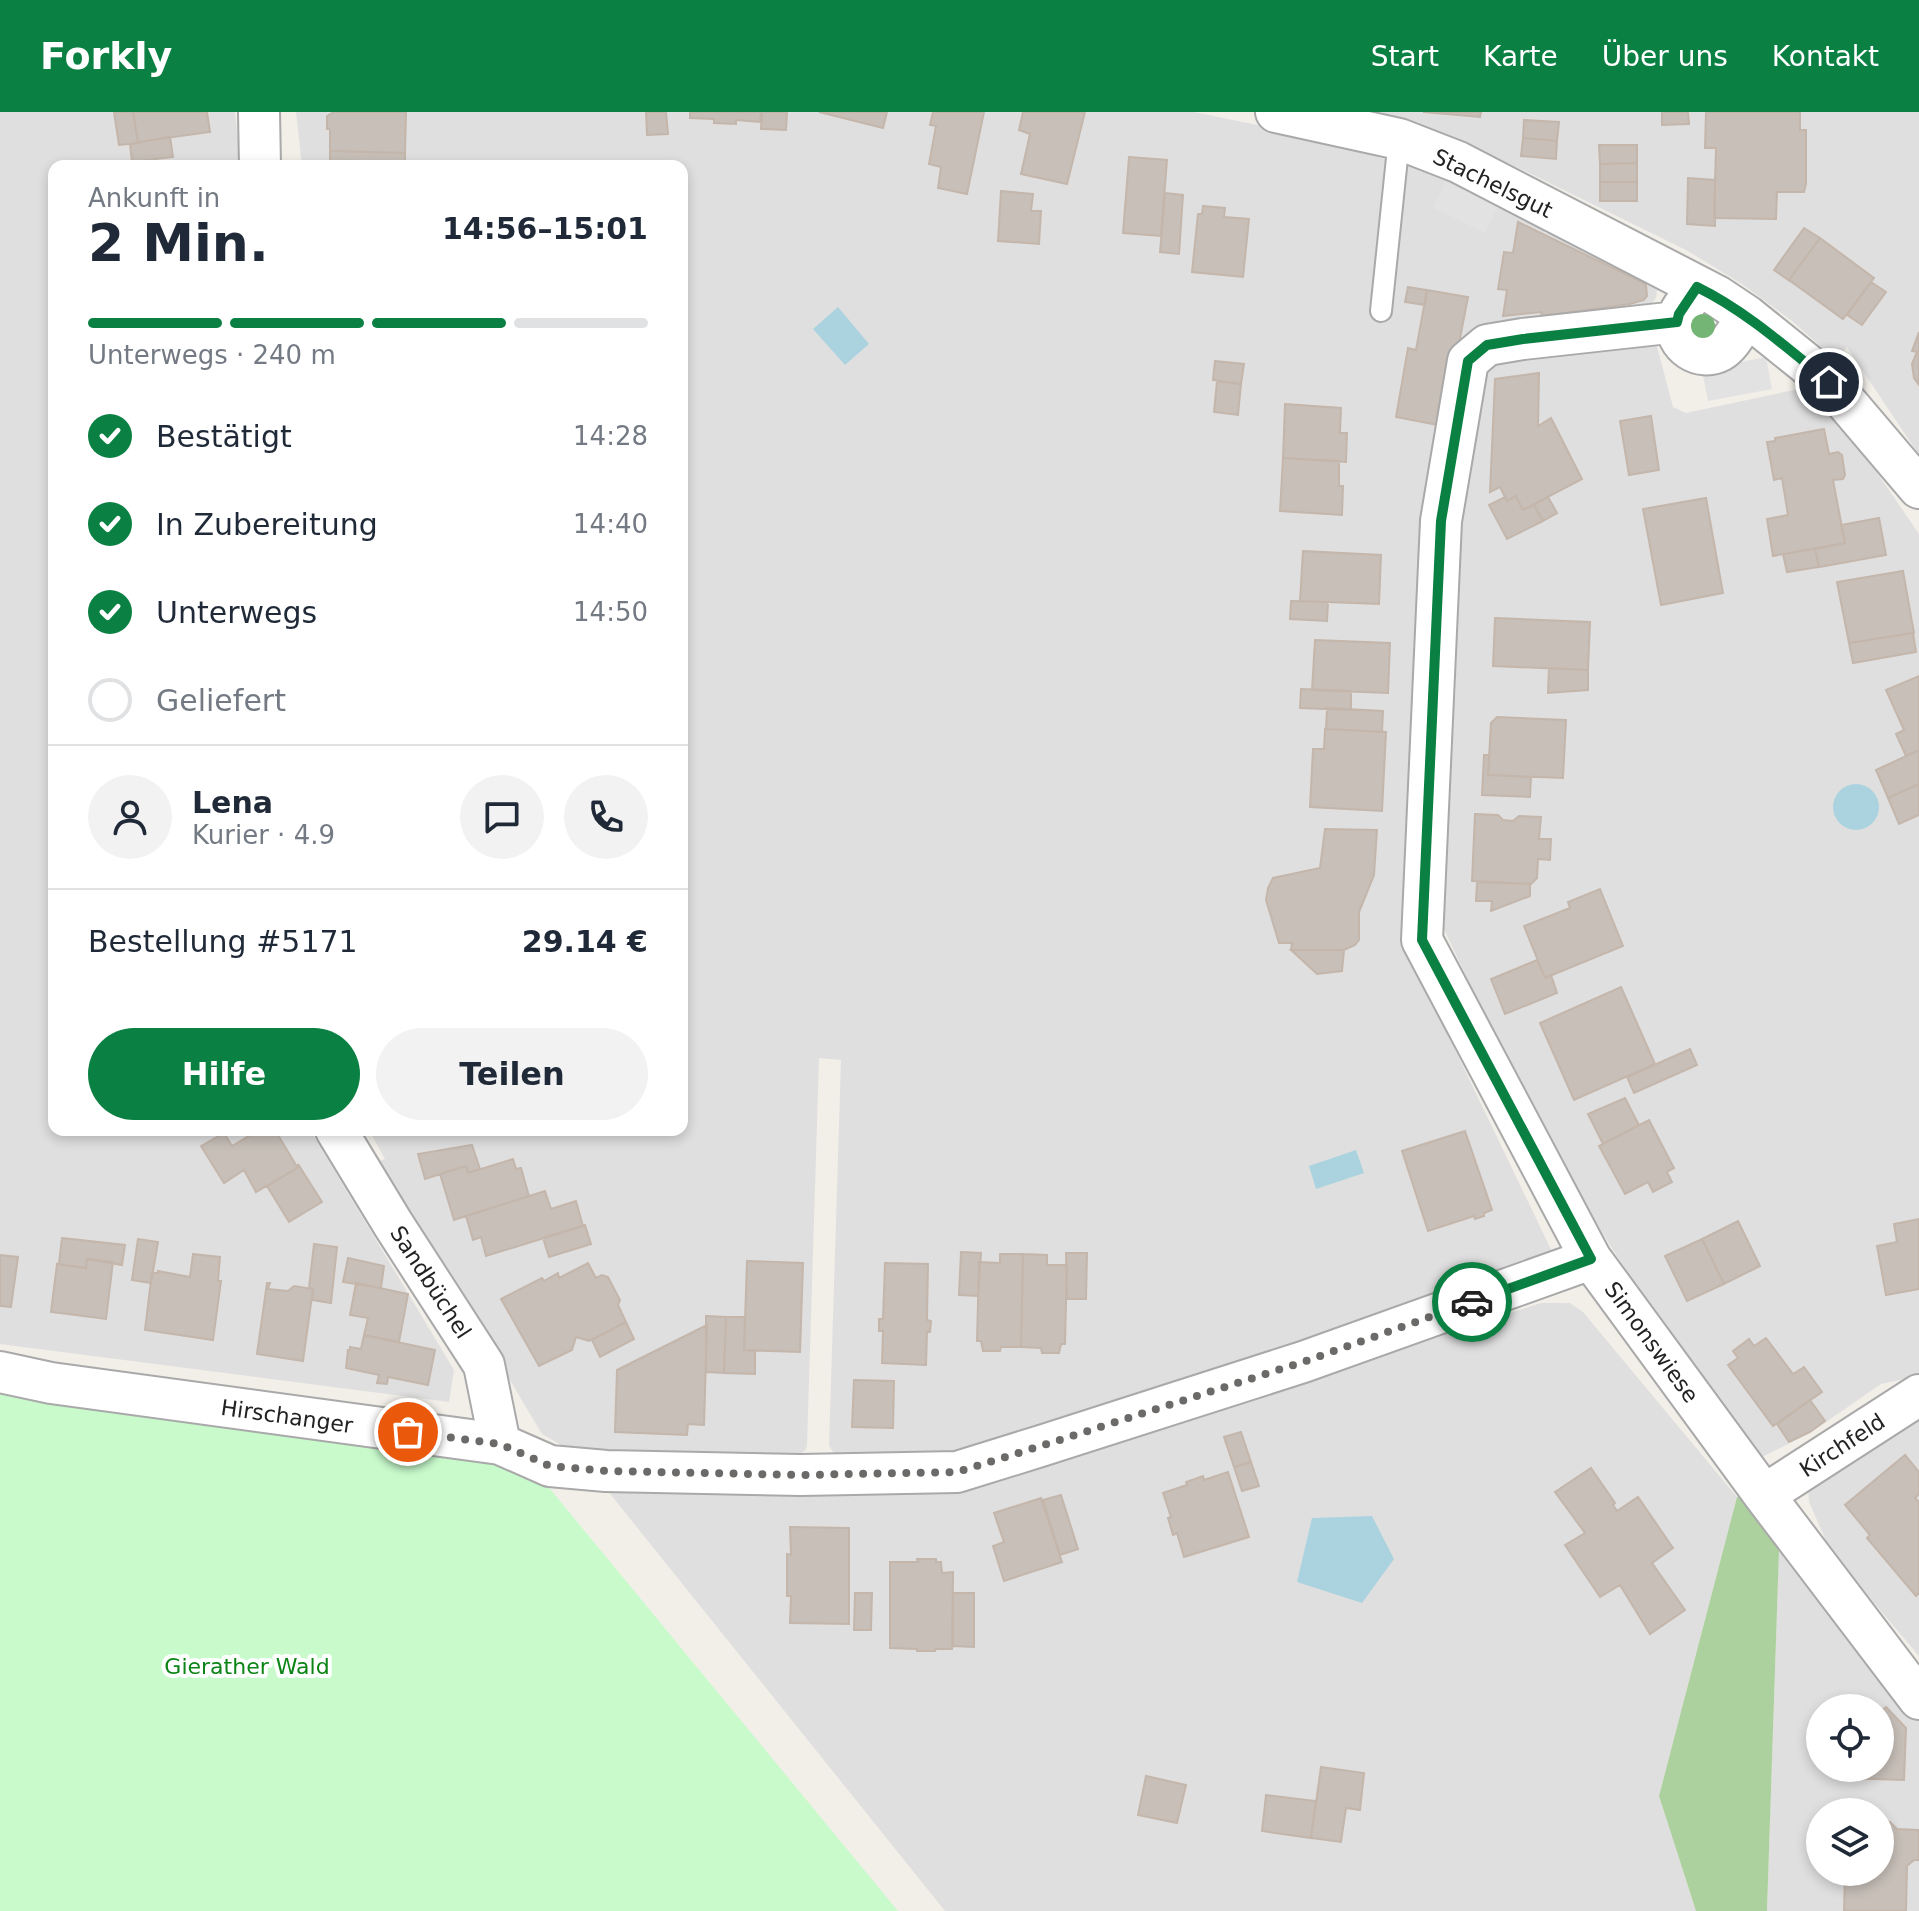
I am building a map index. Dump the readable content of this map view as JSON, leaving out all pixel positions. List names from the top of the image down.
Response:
{
  "streets": {
    "street": [
      "Stachelsgut",
      "Sandbüchel",
      "Simonswiese",
      "Hirschanger",
      "Kirchfeld"
    ]
  },
  "crossings": [
    ["Stachelsgut", "Simonswiese"],
    ["Sandbüchel", "Hirschanger"],
    ["Simonswiese", "Hirschanger"],
    ["Simonswiese", "Kirchfeld"]
  ],
  "parks": ["Gierather Wald"],
  "page": {
    "header": "Forkly",
    "nav": [
      "Start",
      "Karte",
      "Über uns",
      "Kontakt"
    ],
    "heading": ["2 Min.", "Ankunft in", "14:56–15:01"],
    "panel": [
      "Lena",
      "Kurier · 4.9",
      "Bestellung #5171",
      "29.14 €"
    ],
    "bar": "Unterwegs · 240 m",
    "list": [
      ["Bestätigt", "14:28"],
      ["In Zubereitung", "14:40"],
      ["Unterwegs", "14:50"],
      "Geliefert"
    ],
    "buttons": ["Hilfe", "Teilen"]
  }
}
